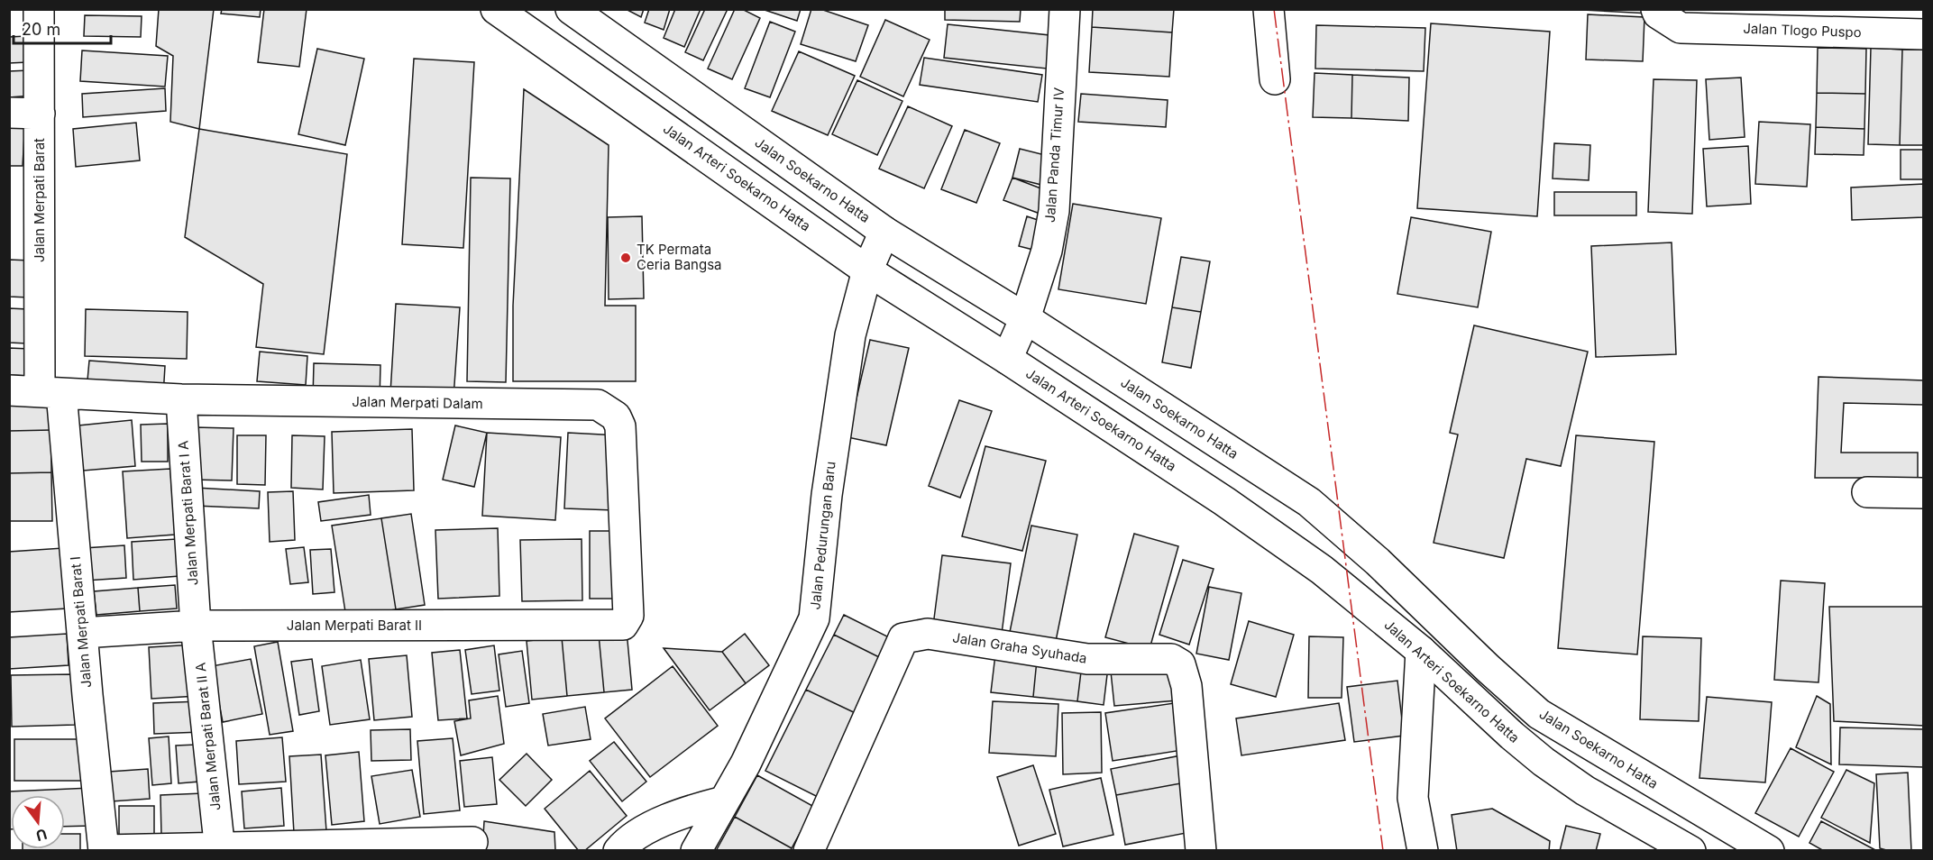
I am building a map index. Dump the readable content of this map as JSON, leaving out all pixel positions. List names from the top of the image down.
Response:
{
  "streets": {
    "street": [
      "Jalan Tlogo Puspo",
      "Jalan Panda Timur IV",
      "Jalan Arteri Soekarno Hatta",
      "Jalan Soekarno Hatta",
      "Jalan Merpati Barat",
      "Jalan Merpati Dalam",
      "Jalan Merpati Barat I A",
      "Jalan Pedurungan Baru",
      "Jalan Merpati Barat I",
      "Jalan Merpati Barat II",
      "Jalan Graha Syuhada",
      "Jalan Merpati Barat II A"
    ]
  },
  "crossings": [
    ["Jalan Panda Timur IV", "Jalan Arteri Soekarno Hatta"],
    ["Jalan Panda Timur IV", "Jalan Soekarno Hatta"],
    ["Jalan Arteri Soekarno Hatta", "Jalan Pedurungan Baru"],
    ["Jalan Soekarno Hatta", "Jalan Pedurungan Baru"],
    ["Jalan Merpati Barat", "Jalan Merpati Dalam"],
    ["Jalan Merpati Barat", "Jalan Merpati Barat I"],
    ["Jalan Merpati Dalam", "Jalan Merpati Barat I A"],
    ["Jalan Merpati Dalam", "Jalan Merpati Barat I"],
    ["Jalan Merpati Dalam", "Jalan Merpati Barat II"],
    ["Jalan Merpati Barat I A", "Jalan Merpati Barat II"],
    ["Jalan Merpati Barat I A", "Jalan Merpati Barat II A"],
    ["Jalan Merpati Barat I", "Jalan Merpati Barat II"],
    ["Jalan Merpati Barat II", "Jalan Merpati Barat II A"]
  ],
  "places": ["TK Permata Ceria Bangsa"],
  "scale_bar": "20 m",
  "north": "bottom"
}
